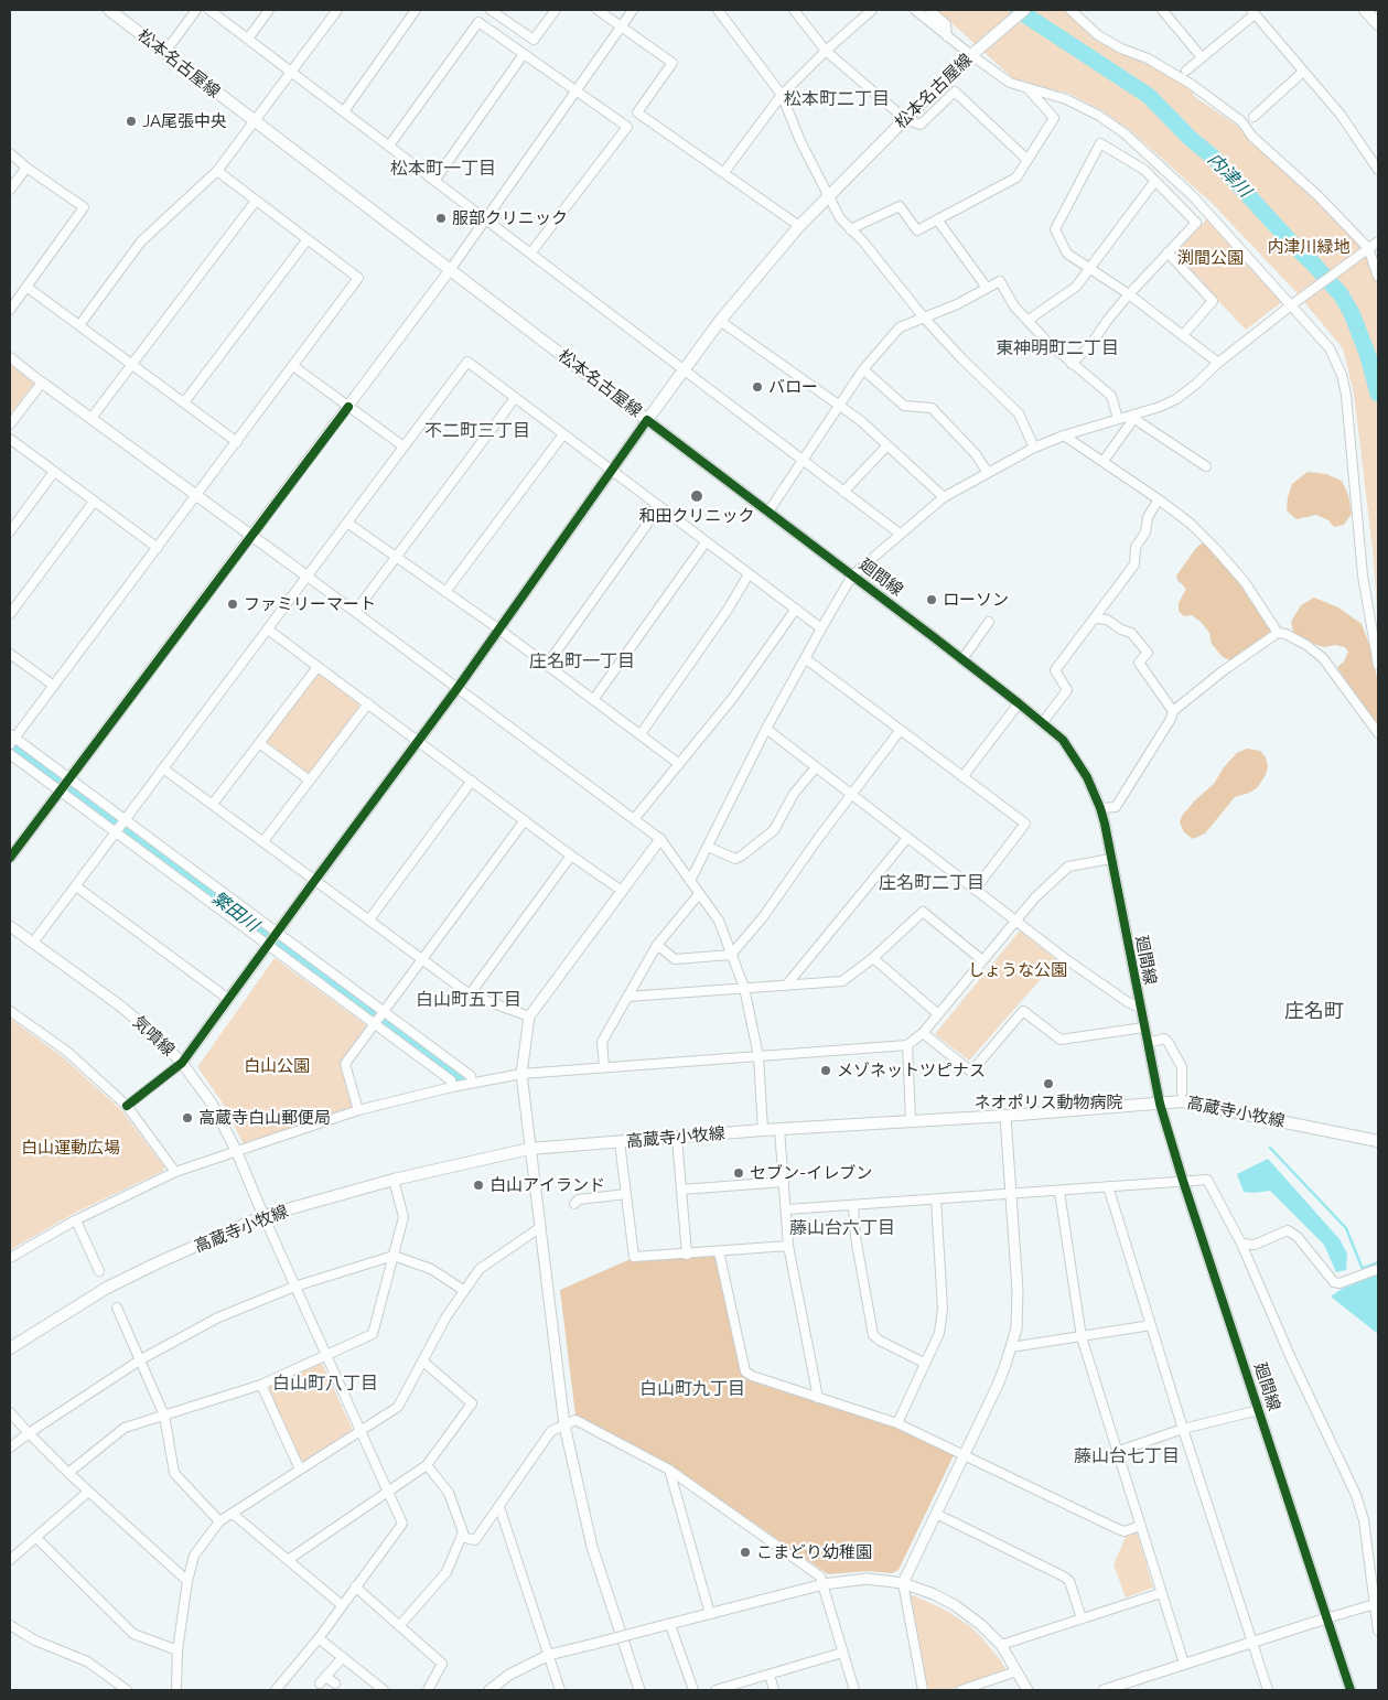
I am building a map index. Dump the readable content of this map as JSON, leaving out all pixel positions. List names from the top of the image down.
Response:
{
  "streets": {
    "main road": ["松本名古屋線", "高蔵寺小牧線"],
    "street": ["廻間線", "気噴線"]
  },
  "crossings": [
    ["松本名古屋線", "廻間線"],
    ["廻間線", "高蔵寺小牧線"],
    ["気噴線", "高蔵寺小牧線"]
  ],
  "districts": [
    "松本町二丁目",
    "松本町一丁目",
    "東神明町二丁目",
    "不二町三丁目",
    "庄名町一丁目",
    "庄名町二丁目",
    "白山町五丁目",
    "庄名町",
    "藤山台六丁目",
    "白山町八丁目",
    "白山町九丁目",
    "藤山台七丁目"
  ],
  "water": ["内津川", "繁田川"],
  "parks": [
    "内津川緑地",
    "渕間公園",
    "しょうな公園",
    "白山公園",
    "白山運動広場"
  ],
  "places": [
    "JA尾張中央",
    "服部クリニック",
    "バロー",
    "和田クリニック",
    "ローソン",
    "ファミリーマート",
    "メゾネットツピナス",
    "ネオポリス動物病院",
    "高蔵寺白山郵便局",
    "セブン-イレブン",
    "白山アイランド",
    "こまどり幼稚園"
  ]
}
